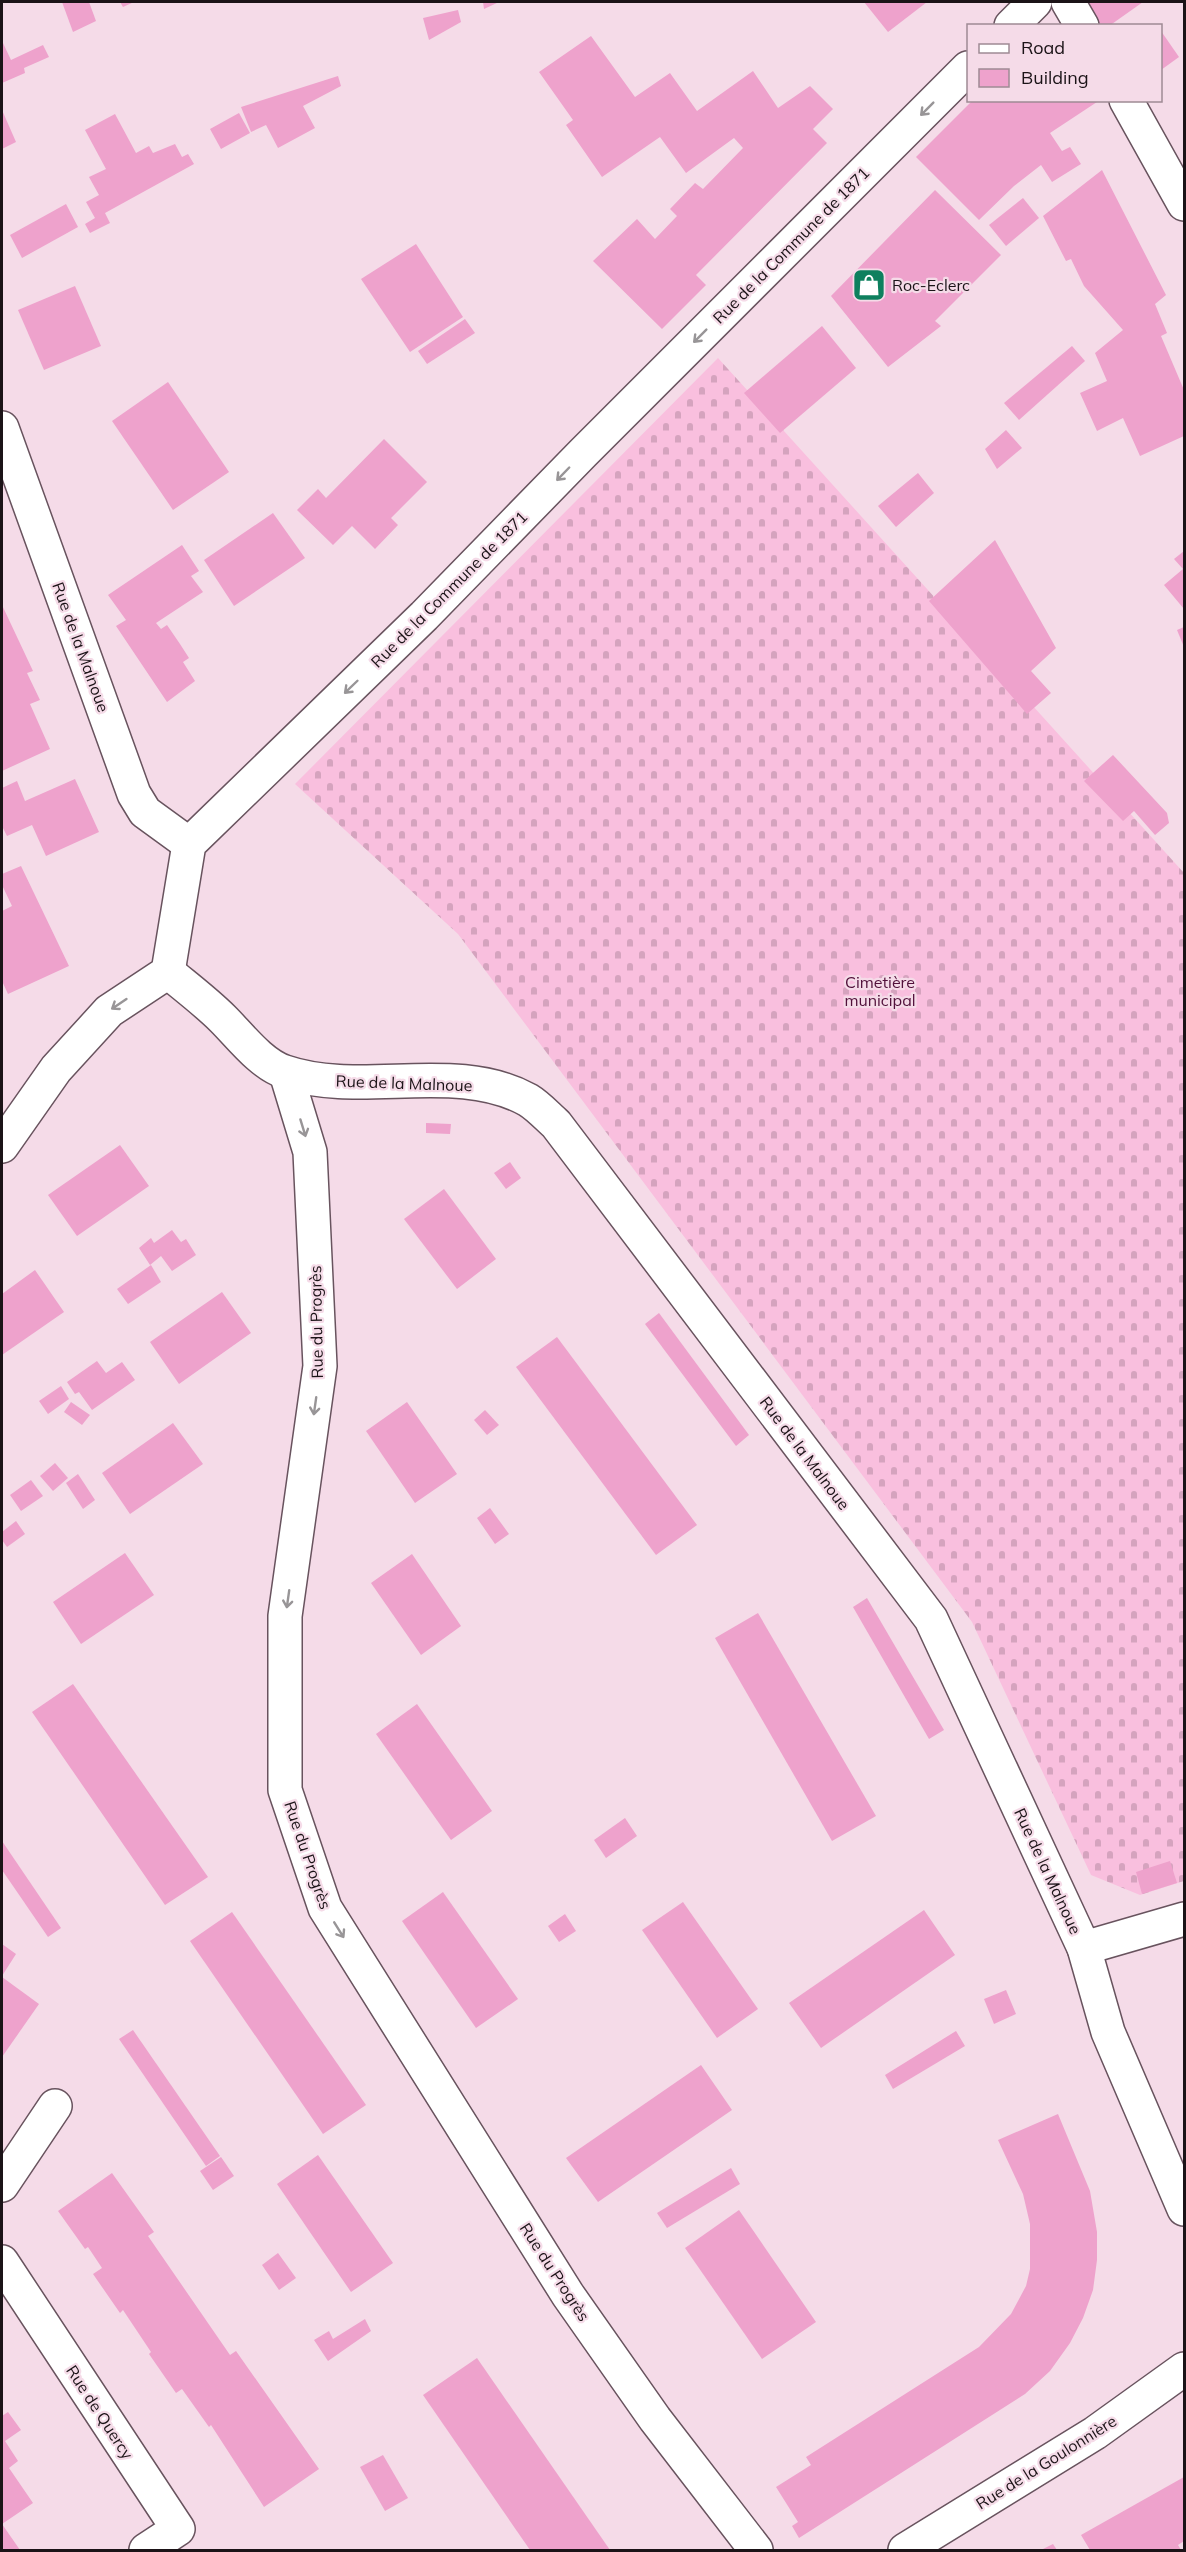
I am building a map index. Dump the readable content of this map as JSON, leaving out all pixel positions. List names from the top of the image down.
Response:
{
  "streets": {
    "street": [
      "Rue de la Commune de 1871",
      "Rue de la Malnoue",
      "Rue du Progrès",
      "Rue de Quercy",
      "Rue de la Goulonnière"
    ]
  },
  "crossings": [
    ["Rue de la Commune de 1871", "Rue de la Malnoue"],
    ["Rue de la Malnoue", "Rue du Progrès"]
  ],
  "one_way": ["Rue de la Commune de 1871", "Rue du Progrès"],
  "parks": ["Cimetière municipal"],
  "places": {
    "shop": ["Roc-Eclerc"]
  },
  "legend": ["Road", "Building"]
}
